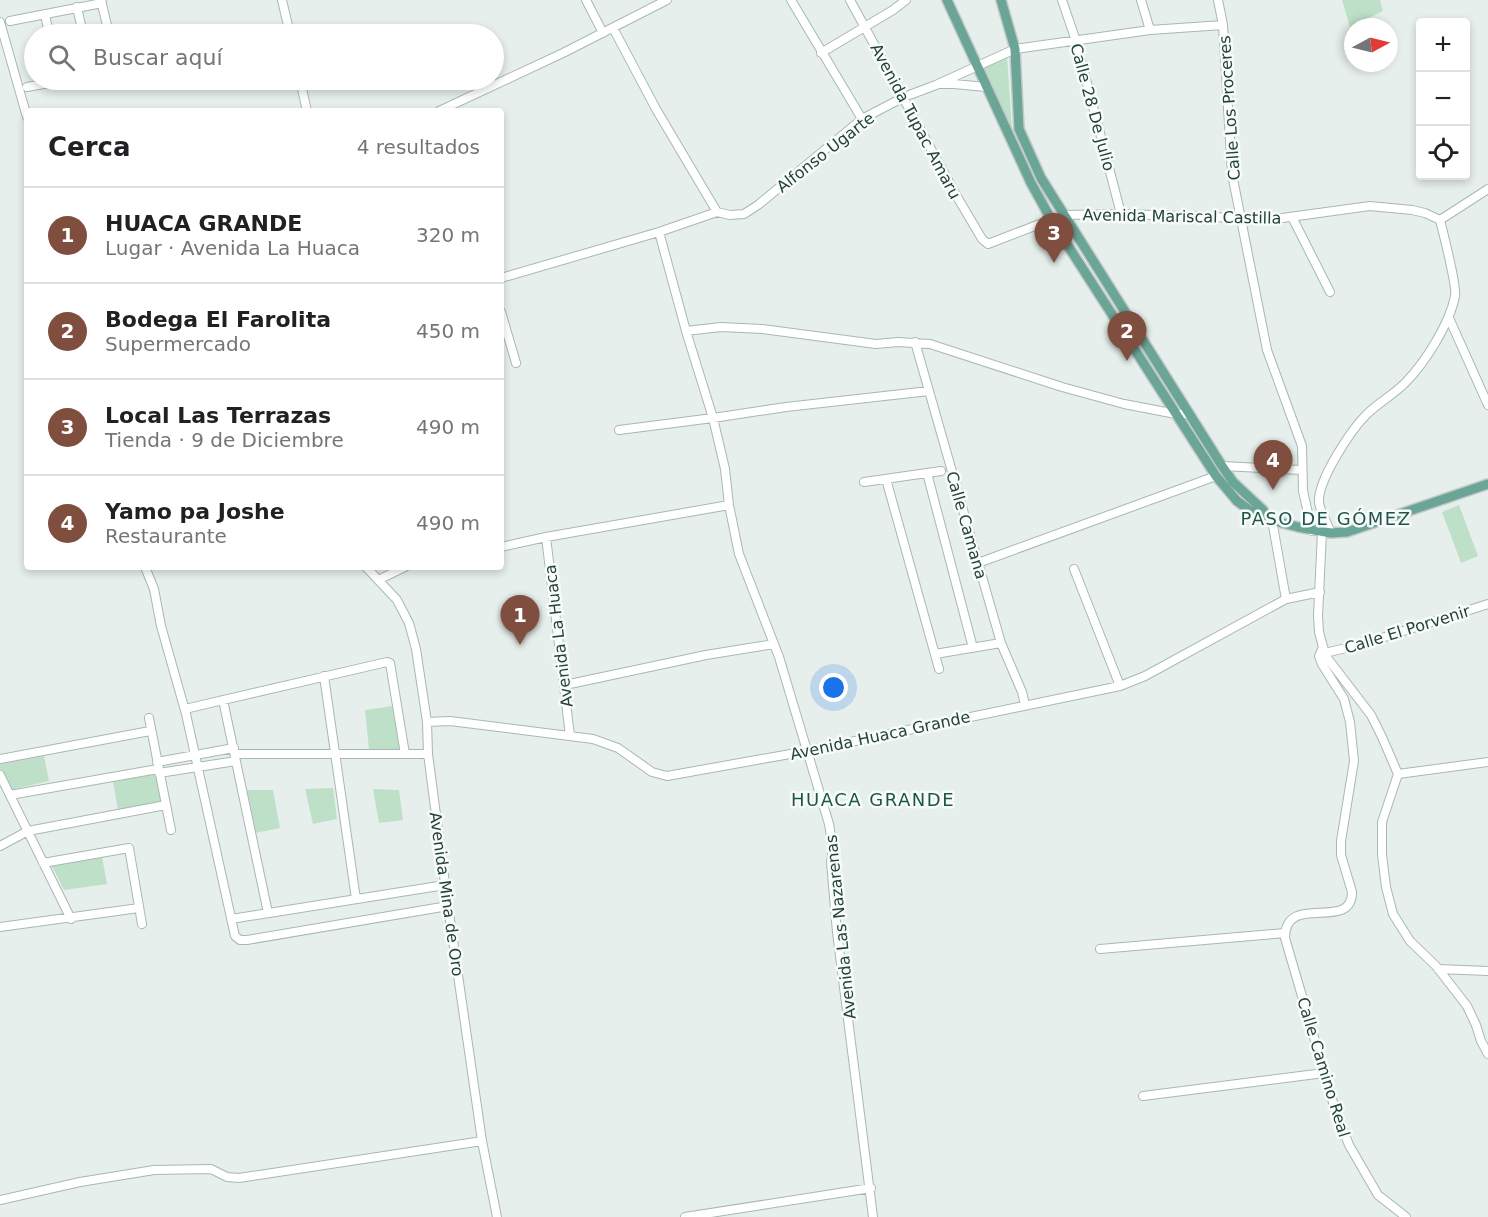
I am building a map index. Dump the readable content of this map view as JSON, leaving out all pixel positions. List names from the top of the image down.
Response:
{
  "streets": {
    "street": [
      "Calle 28 De Julio",
      "Calle Los Proceres",
      "Avenida Tupac Amaru",
      "Alfonso Ugarte",
      "Avenida Mariscal Castilla",
      "Calle Camana",
      "Calle El Porvenir",
      "Avenida La Huaca",
      "Avenida Huaca Grande",
      "Avenida Mina de Oro",
      "Avenida Las Nazarenas",
      "Calle Camino Real"
    ]
  },
  "crossings": [
    ["Calle 28 De Julio", "Alfonso Ugarte"],
    ["Calle 28 De Julio", "Avenida Mariscal Castilla"],
    ["Calle Los Proceres", "Alfonso Ugarte"],
    ["Calle Los Proceres", "Avenida Mariscal Castilla"],
    ["Avenida Tupac Amaru", "Alfonso Ugarte"],
    ["Alfonso Ugarte", "Avenida Las Nazarenas"],
    ["Calle Camana", "Avenida Huaca Grande"],
    ["Avenida La Huaca", "Avenida Huaca Grande"],
    ["Avenida Huaca Grande", "Avenida Mina de Oro"],
    ["Avenida Huaca Grande", "Avenida Las Nazarenas"]
  ],
  "districts": ["PASO DE GÓMEZ", "HUACA GRANDE"],
  "north": "right",
  "page": {
    "map_buttons": ["+", "−"],
    "search": "Buscar aquí",
    "heading": ["Cerca", "4 resultados"],
    "list": [
      {
        "mark": "1",
        "name": "HUACA GRANDE",
        "note": "Lugar · Avenida La Huaca",
        "value": "320 m"
      },
      {
        "mark": "2",
        "name": "Bodega El Farolita",
        "note": "Supermercado",
        "value": "450 m"
      },
      {
        "mark": "3",
        "name": "Local Las Terrazas",
        "note": "Tienda · 9 de Diciembre",
        "value": "490 m"
      },
      {
        "mark": "4",
        "name": "Yamo pa Joshe",
        "note": "Restaurante",
        "value": "490 m"
      }
    ],
    "pins": [
      "3",
      "2",
      "4",
      "1"
    ]
  }
}
